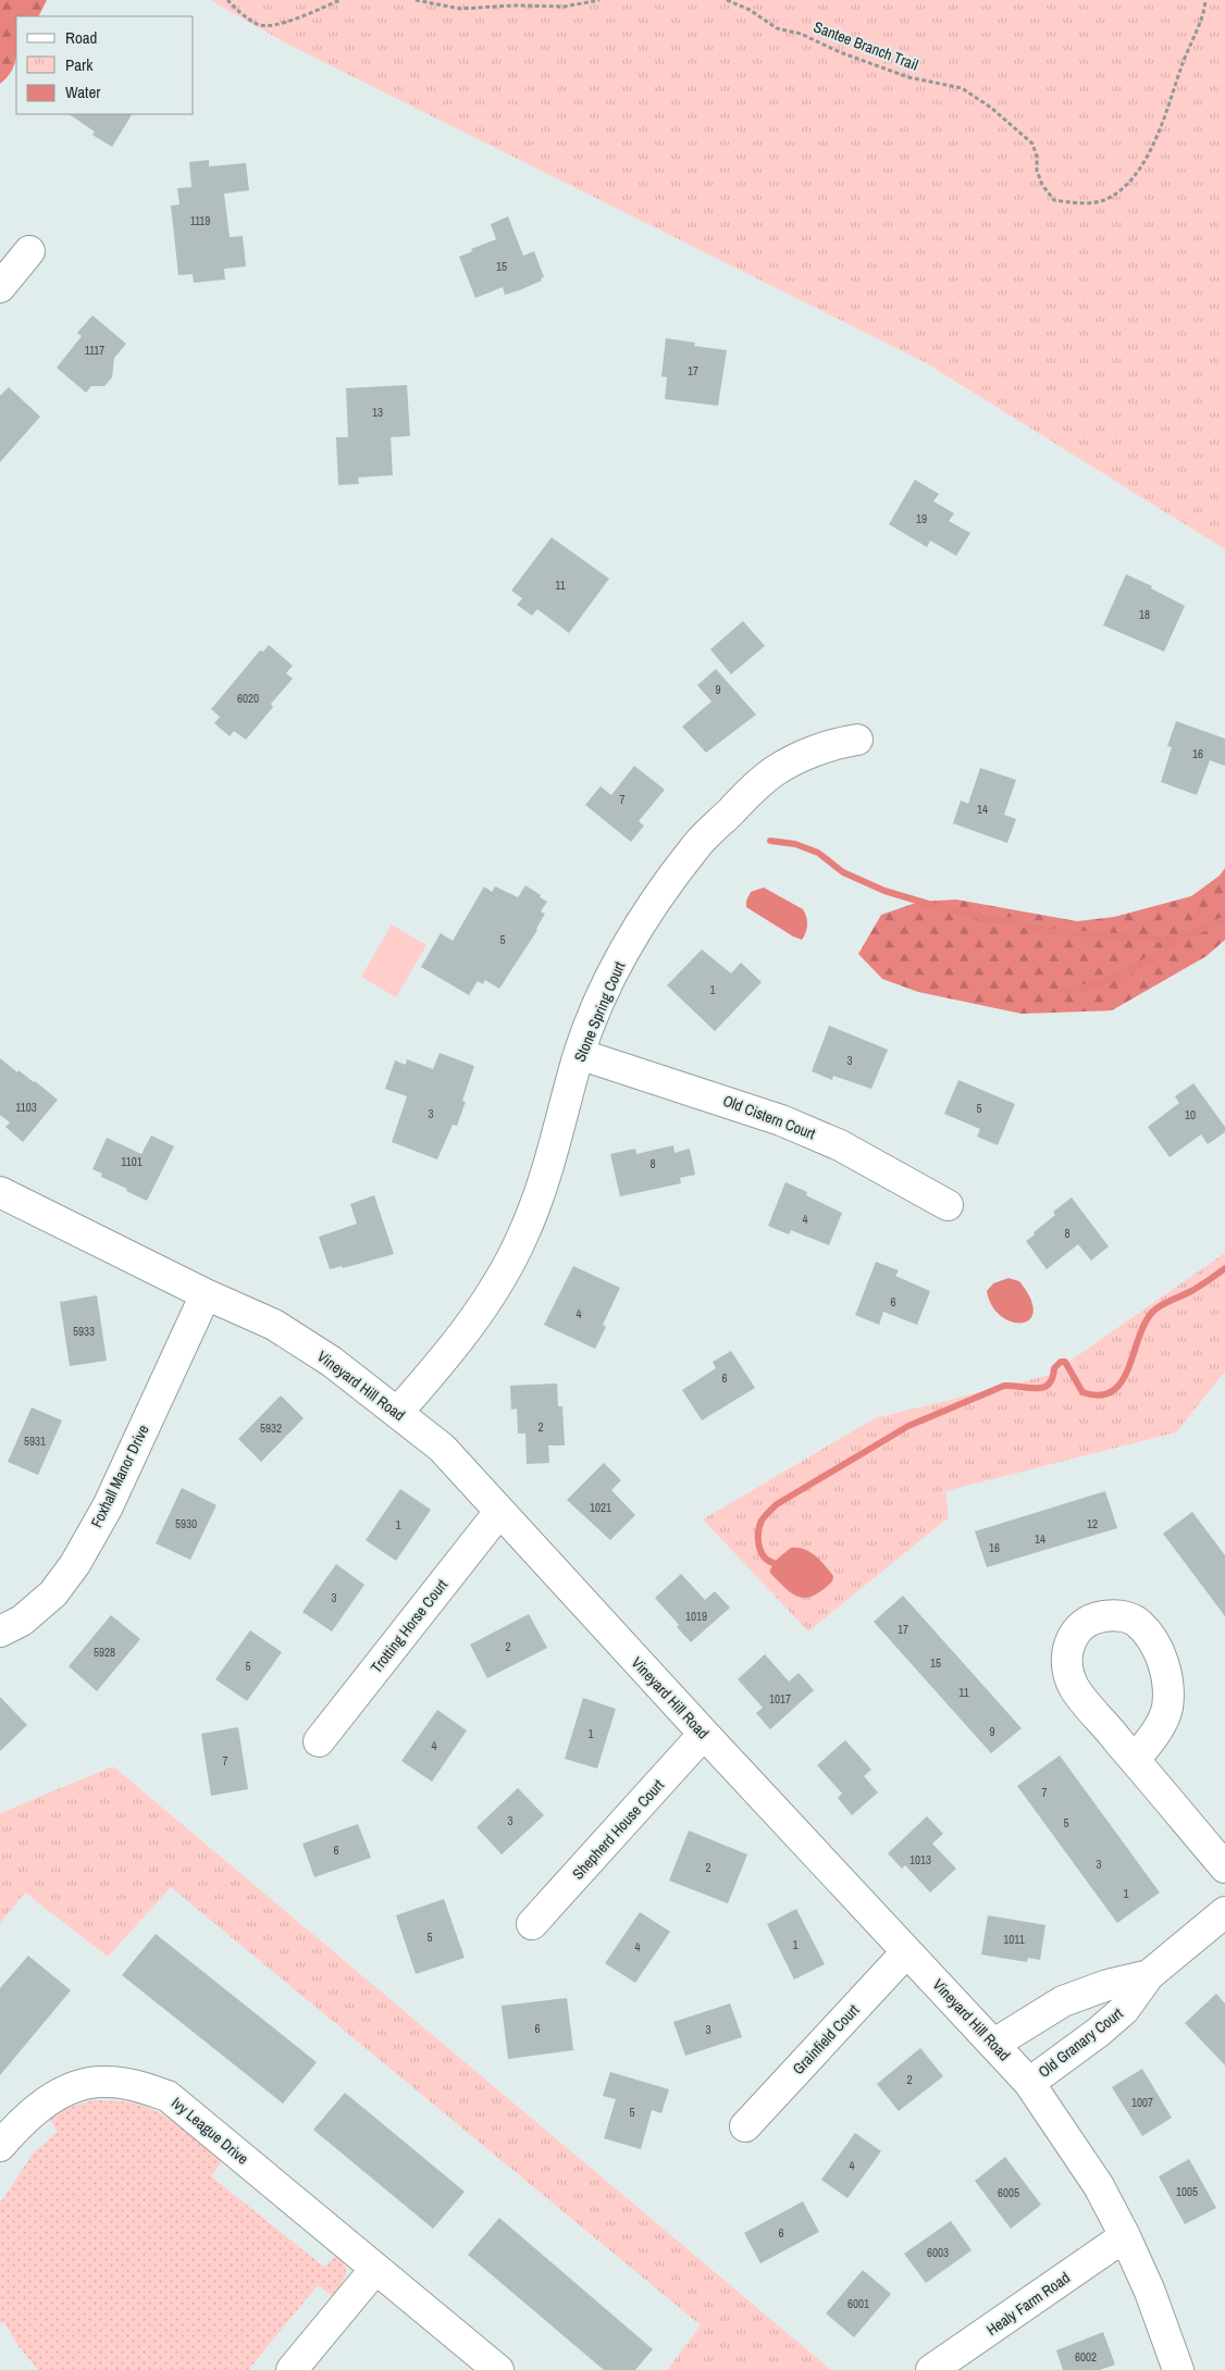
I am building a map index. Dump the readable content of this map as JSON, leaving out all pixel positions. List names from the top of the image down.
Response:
{
  "streets": {
    "street": [
      "Stone Spring Court",
      "Old Cistern Court",
      "Vineyard Hill Road",
      "Foxhall Manor Drive",
      "Trotting Horse Court",
      "Shepherd House Court",
      "Grainfield Court",
      "Old Granary Court",
      "Ivy League Drive",
      "Healy Farm Road"
    ],
    "path": ["Santee Branch Trail"]
  },
  "crossings": [
    ["Stone Spring Court", "Old Cistern Court"],
    ["Stone Spring Court", "Vineyard Hill Road"],
    ["Vineyard Hill Road", "Foxhall Manor Drive"],
    ["Vineyard Hill Road", "Trotting Horse Court"],
    ["Vineyard Hill Road", "Shepherd House Court"],
    ["Vineyard Hill Road", "Grainfield Court"],
    ["Vineyard Hill Road", "Old Granary Court"],
    ["Vineyard Hill Road", "Healy Farm Road"]
  ],
  "house_numbers": [
    "1119",
    "15",
    "1117",
    "17",
    "13",
    "19",
    "11",
    "18",
    "9",
    "6020",
    "16",
    "7",
    "14",
    "5",
    "1",
    "3",
    "1103",
    "5",
    "3",
    "10",
    "1101",
    "8",
    "4",
    "8",
    "6",
    "4",
    "5933",
    "6",
    "2",
    "5932",
    "5931",
    "1021",
    "5930",
    "12",
    "1",
    "14",
    "16",
    "3",
    "1019",
    "17",
    "2",
    "5928",
    "15",
    "5",
    "11",
    "1017",
    "9",
    "1",
    "4",
    "7",
    "7",
    "3",
    "5",
    "6",
    "1013",
    "3",
    "2",
    "1",
    "5",
    "1011",
    "1",
    "4",
    "6",
    "3",
    "2",
    "1007",
    "5",
    "4",
    "1005",
    "6005",
    "6",
    "6003",
    "6001",
    "6002"
  ],
  "legend": ["Road", "Park", "Water"]
}
